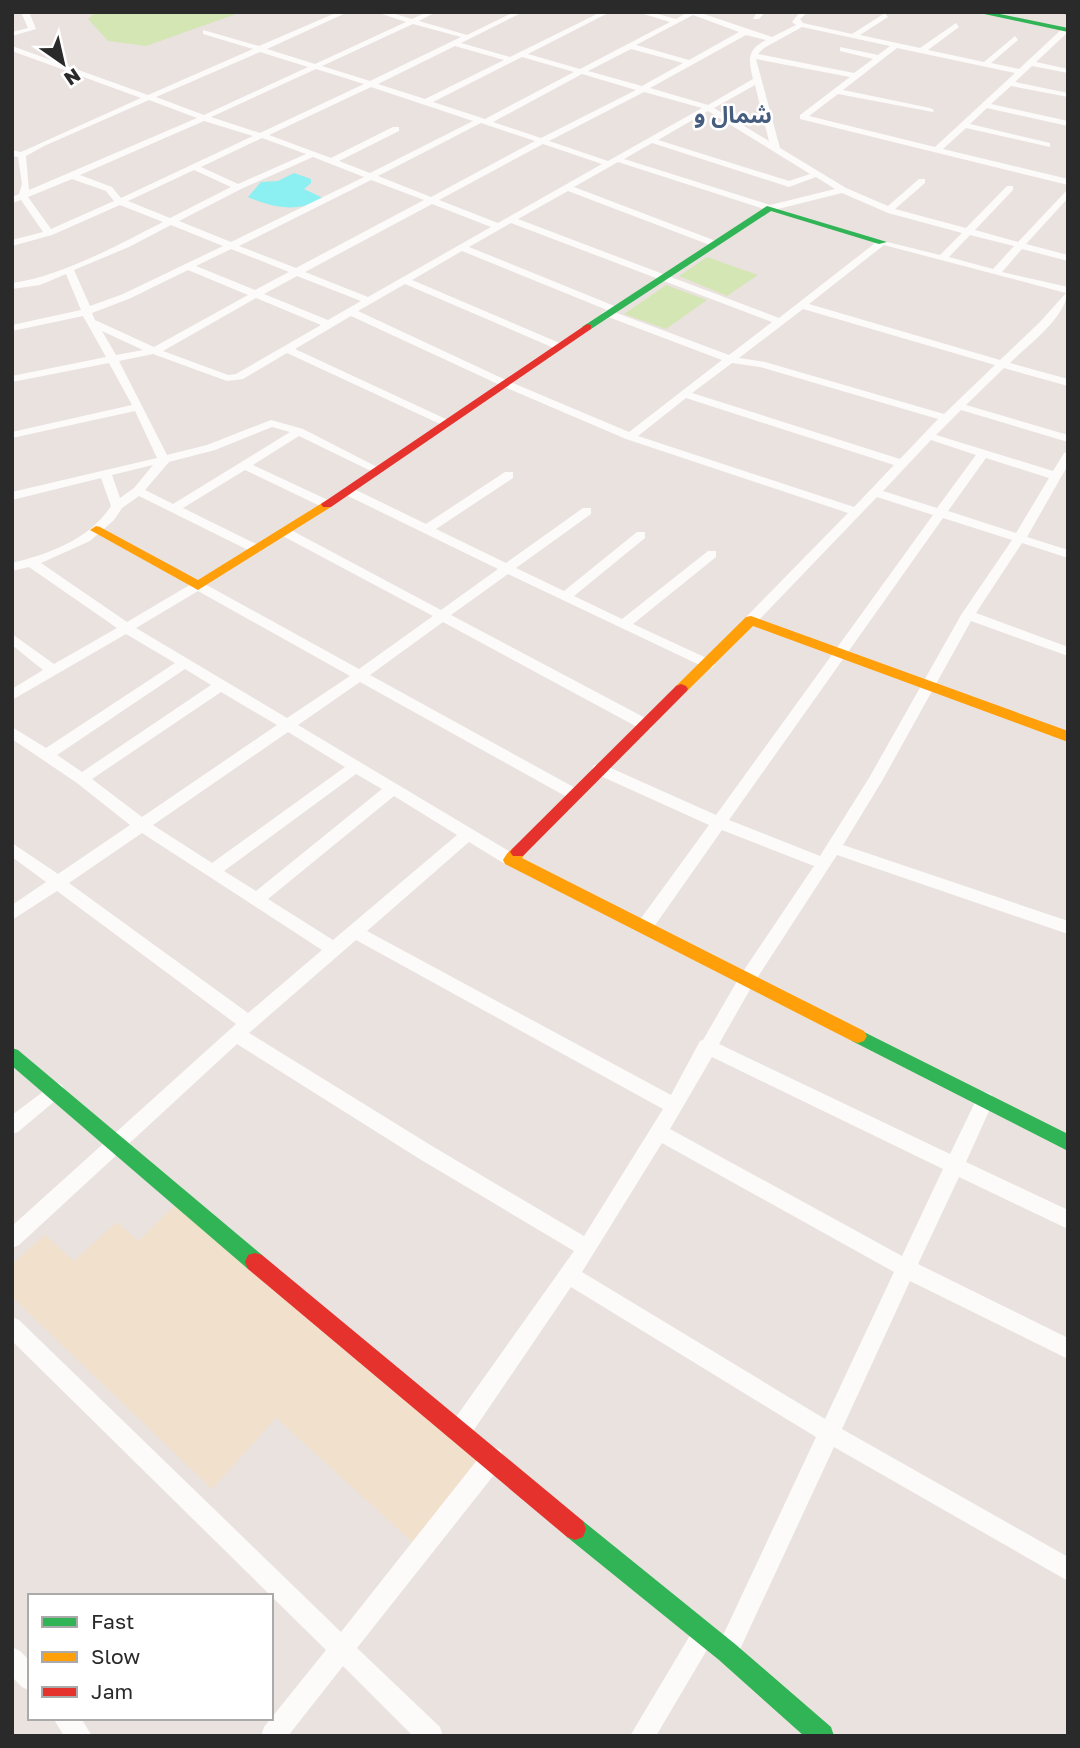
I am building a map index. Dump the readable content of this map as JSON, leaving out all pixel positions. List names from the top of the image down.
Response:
{
  "districts": ["شمال و"],
  "legend": ["Fast", "Slow", "Jam"],
  "north": "bottom right"
}
